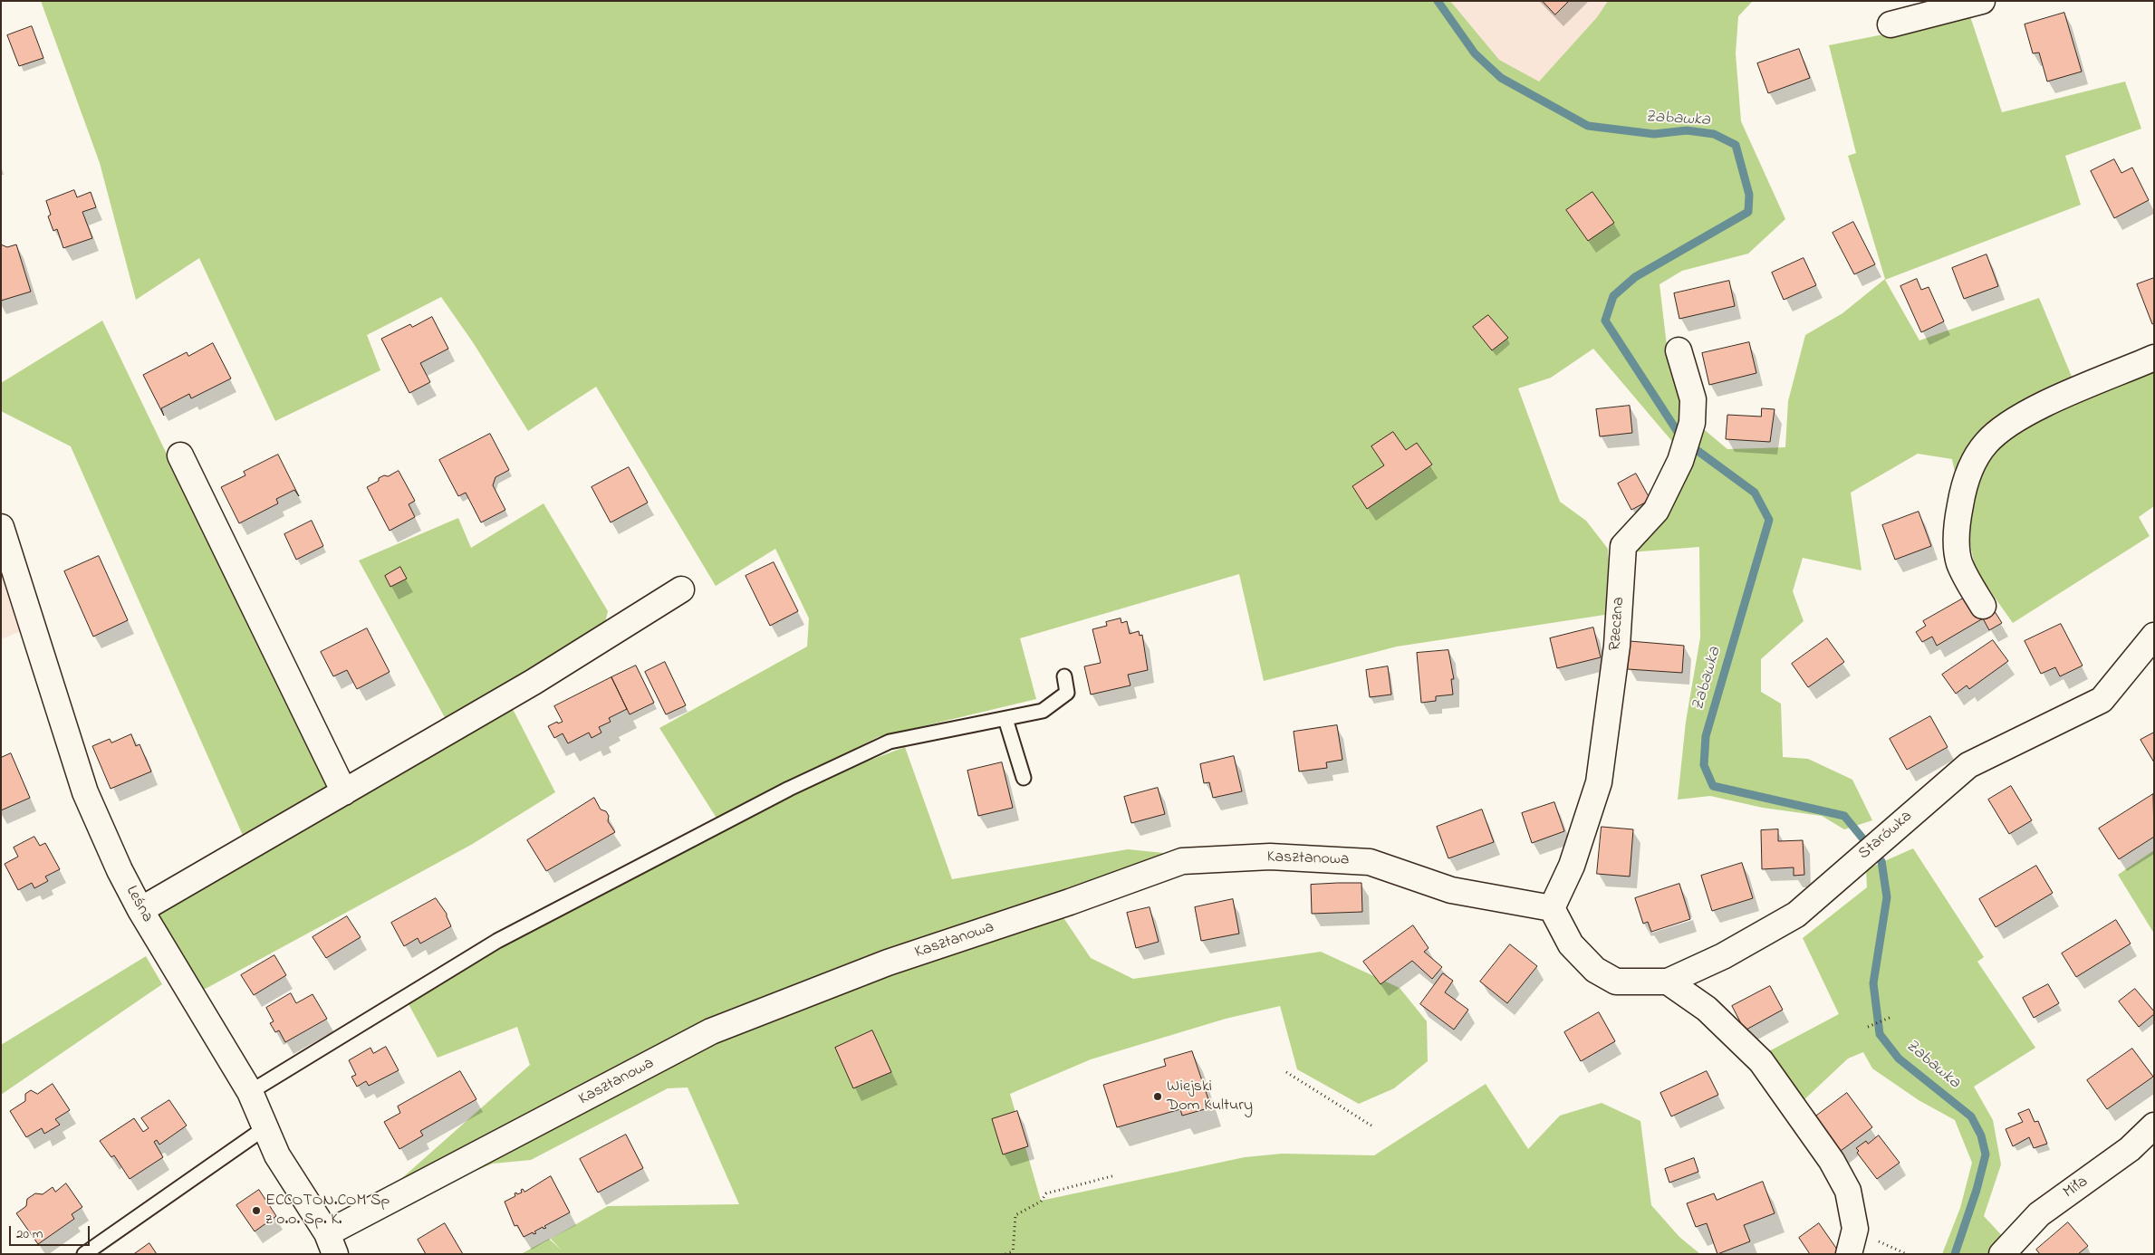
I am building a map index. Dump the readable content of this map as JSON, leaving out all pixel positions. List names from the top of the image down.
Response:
{
  "streets": {
    "street": [
      "Rzeczna",
      "Starówka",
      "Kasztanowa",
      "Leśna",
      "Miła"
    ]
  },
  "crossings": [
    ["Rzeczna", "Starówka"],
    ["Rzeczna", "Kasztanowa"],
    ["Starówka", "Kasztanowa"],
    ["Kasztanowa", "Leśna"]
  ],
  "water": ["Zabawka"],
  "places": ["Wiejski Dom Kultury", "ECCOTON.COM Sp z o.o. Sp. K."],
  "scale_bar": "20 m"
}
